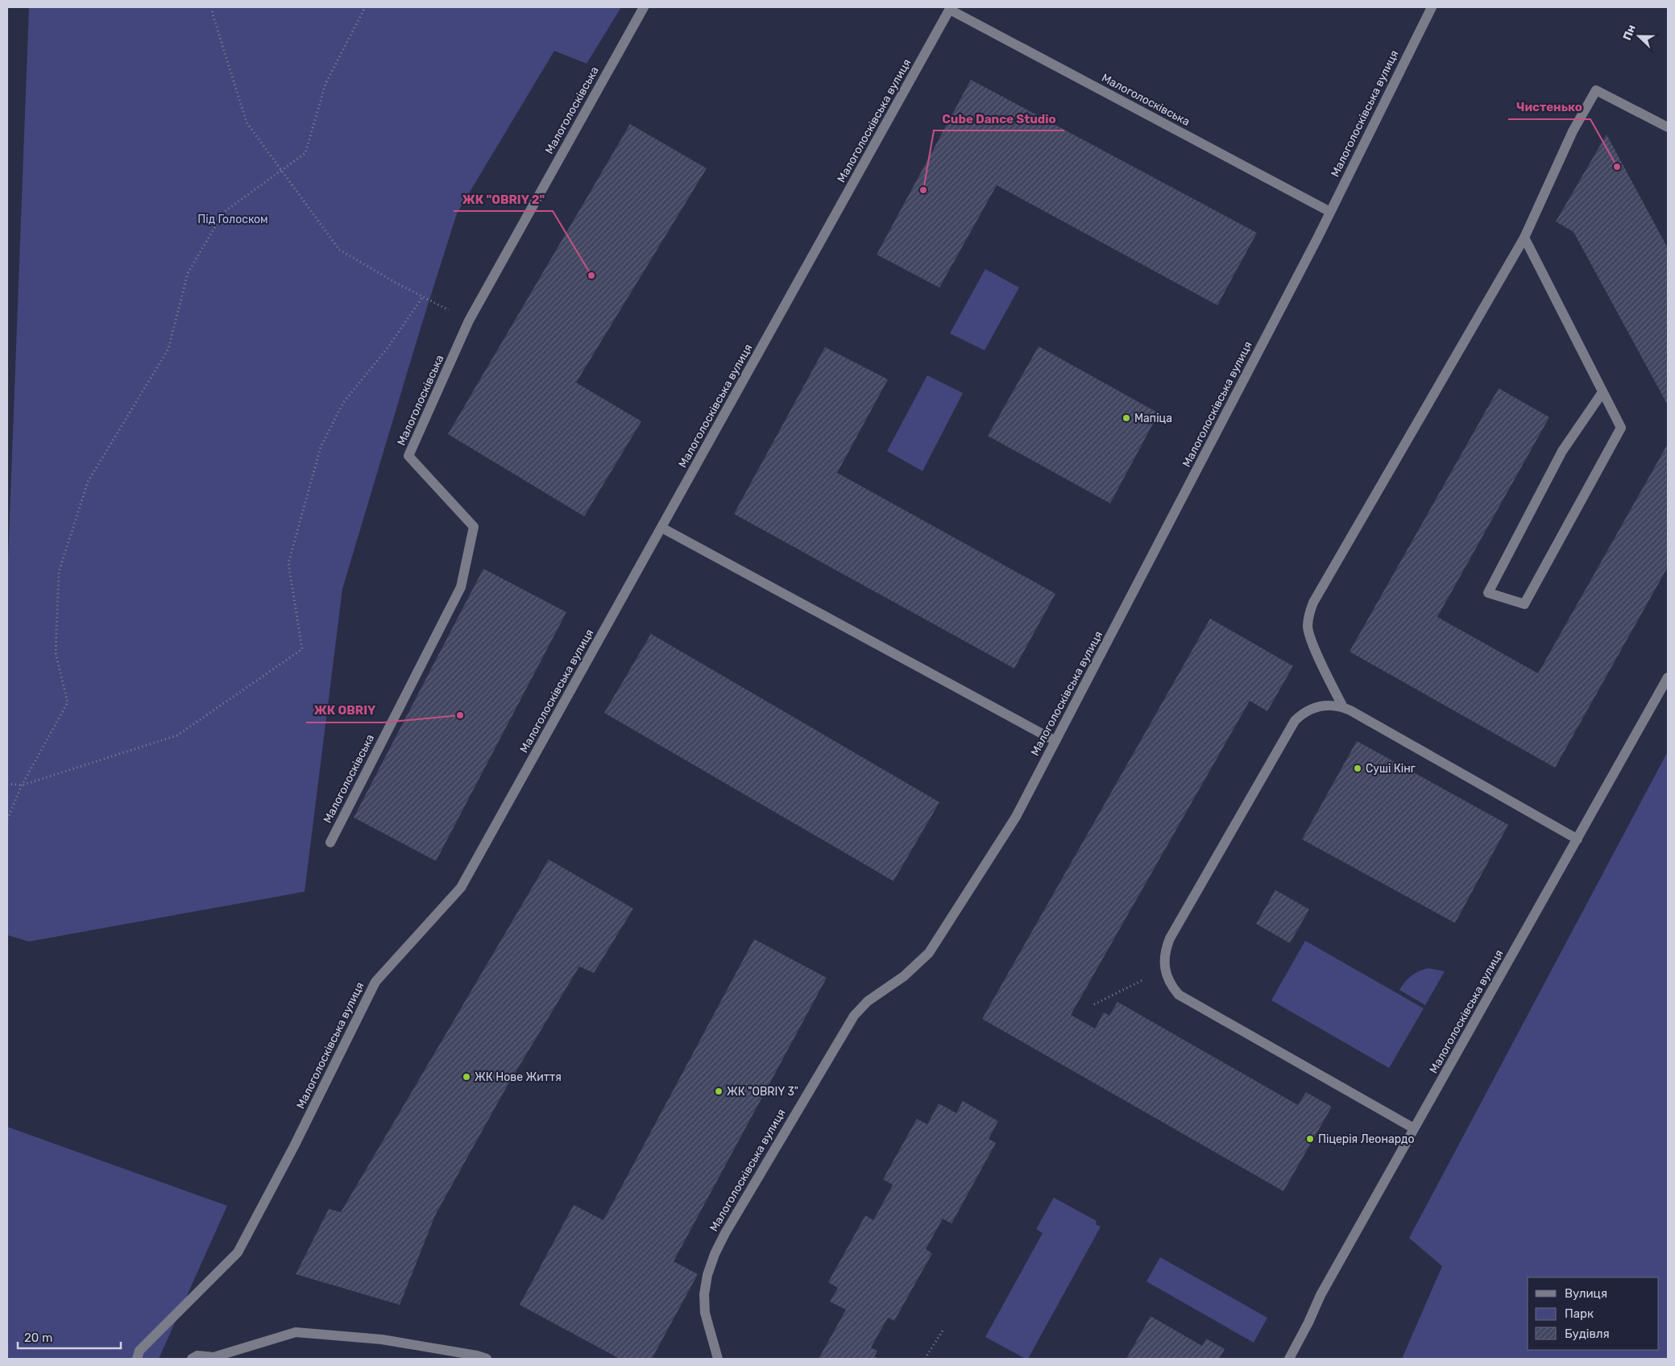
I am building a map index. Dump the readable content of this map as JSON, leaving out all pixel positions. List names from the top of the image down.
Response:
{
  "streets": {
    "street": ["Малоголосківська", "Малоголосківська вулиця"]
  },
  "crossings": [
    ["Малоголосківська", "Малоголосківська вулиця"]
  ],
  "parks": ["Під Голоском"],
  "places": [
    "Чистенько",
    "Cube Dance Studio",
    "ЖК \"OBRIY 2\"",
    "Мапіца",
    "ЖК OBRIY",
    "Суші Кінг",
    "ЖК Нове Життя",
    "ЖК \"OBRIY 3\"",
    "Піцерія Леонардо"
  ],
  "legend": ["Вулиця", "Парк", "Будівля"],
  "scale_bar": "20 m",
  "north": "left"
}
